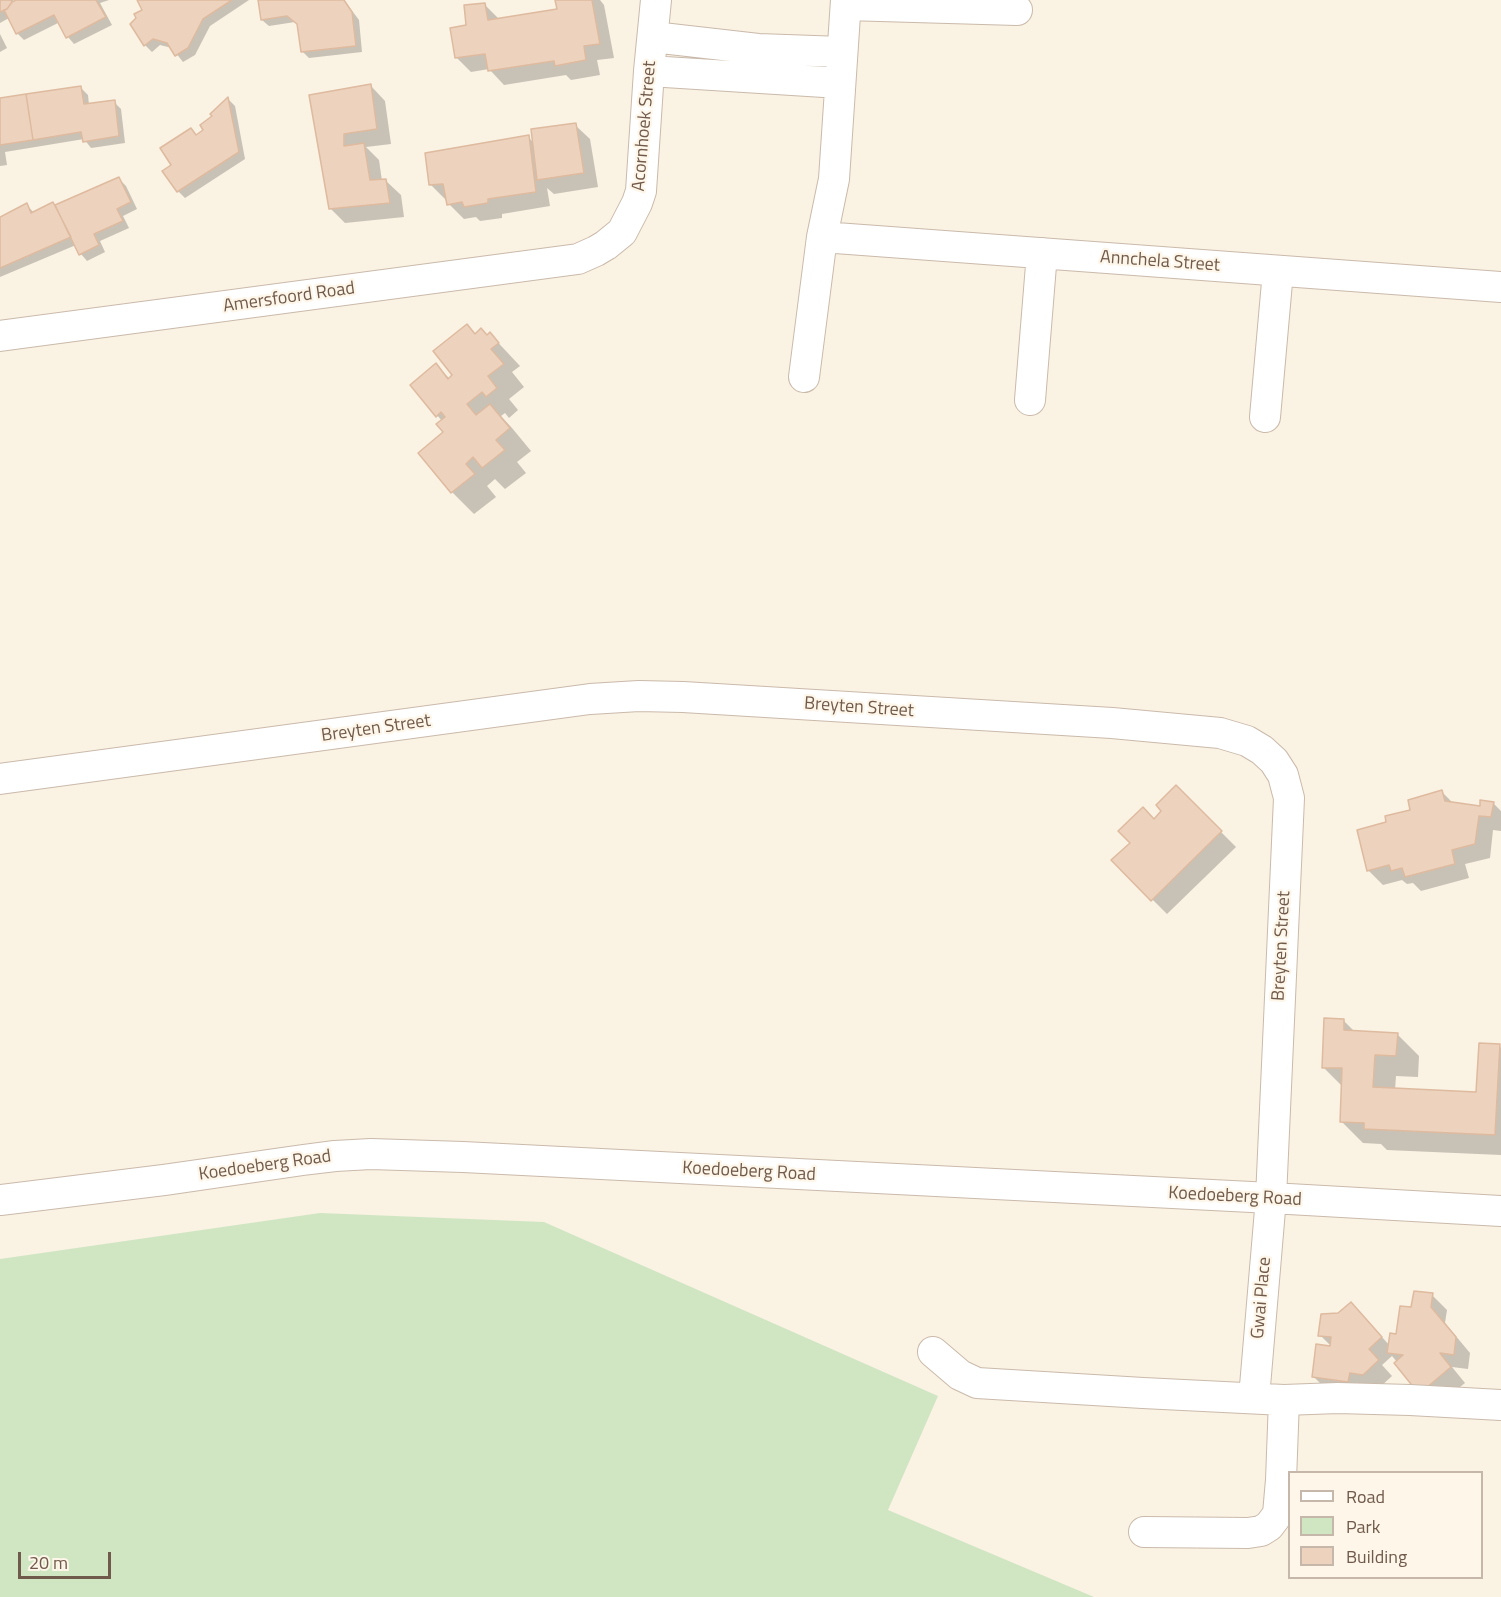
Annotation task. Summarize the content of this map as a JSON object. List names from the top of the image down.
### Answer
{
  "streets": {
    "street": [
      "Acornhoek Street",
      "Annchela Street",
      "Amersfoord Road",
      "Breyten Street",
      "Koedoeberg Road",
      "Gwai Place"
    ]
  },
  "crossings": [
    ["Acornhoek Street", "Amersfoord Road"],
    ["Breyten Street", "Koedoeberg Road"],
    ["Breyten Street", "Gwai Place"],
    ["Koedoeberg Road", "Gwai Place"]
  ],
  "legend": ["Road", "Park", "Building"],
  "scale_bar": "20 m"
}
